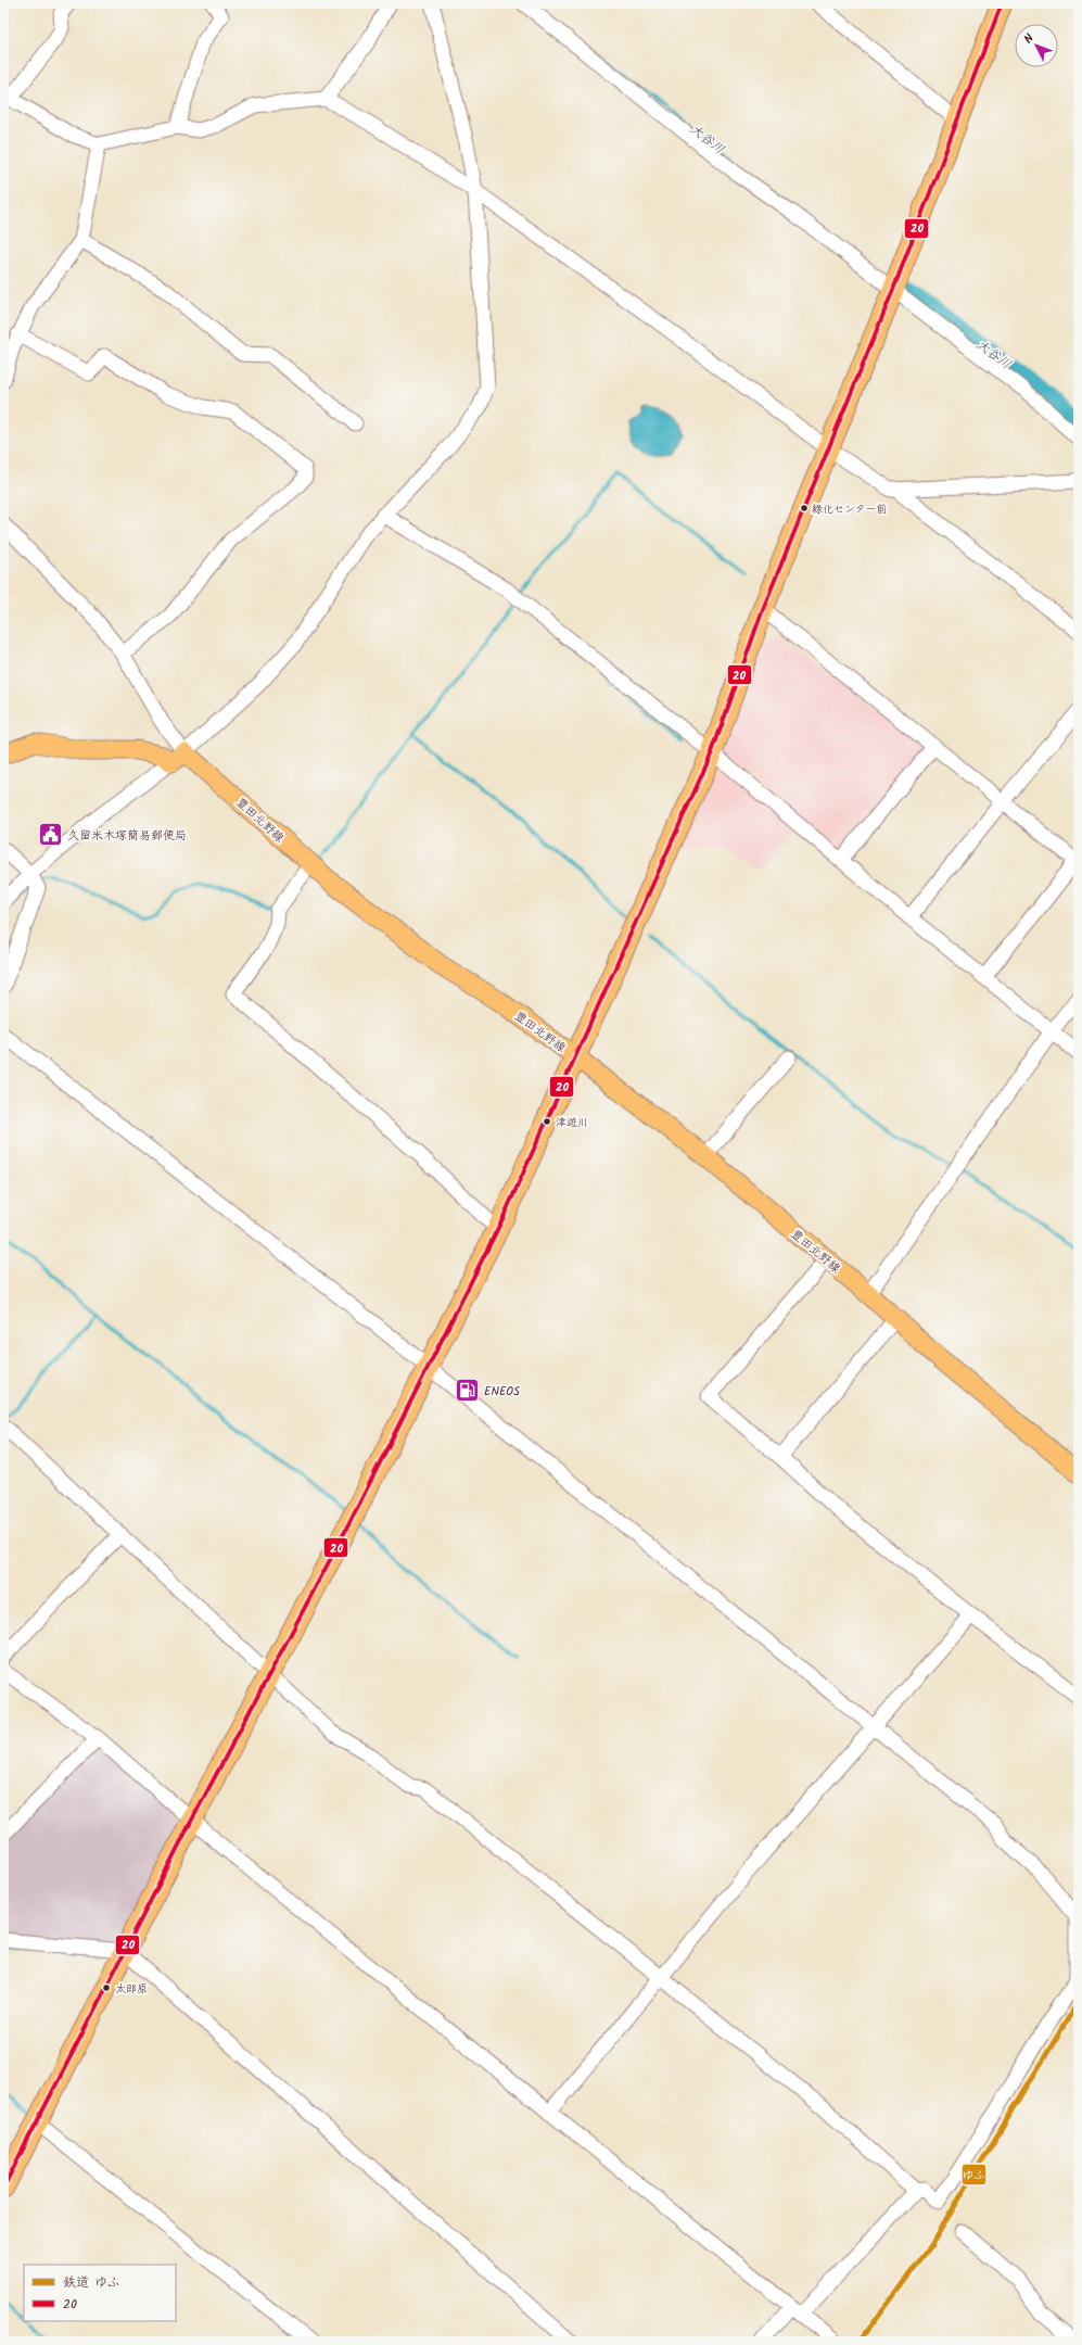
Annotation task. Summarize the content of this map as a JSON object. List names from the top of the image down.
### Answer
{
  "streets": {
    "main road": ["豊田北野線"]
  },
  "water": ["大谷川"],
  "places": {
    "other": ["緑化センター前", "津遊川", "太郎原"],
    "public building": ["久留米木塚簡易郵便局"],
    "fuel station": ["ENEOS"]
  },
  "lines": ["transit line 20", "rail line ゆふ"],
  "legend": ["鉄道 ゆふ", "20"],
  "north": "top left"
}
